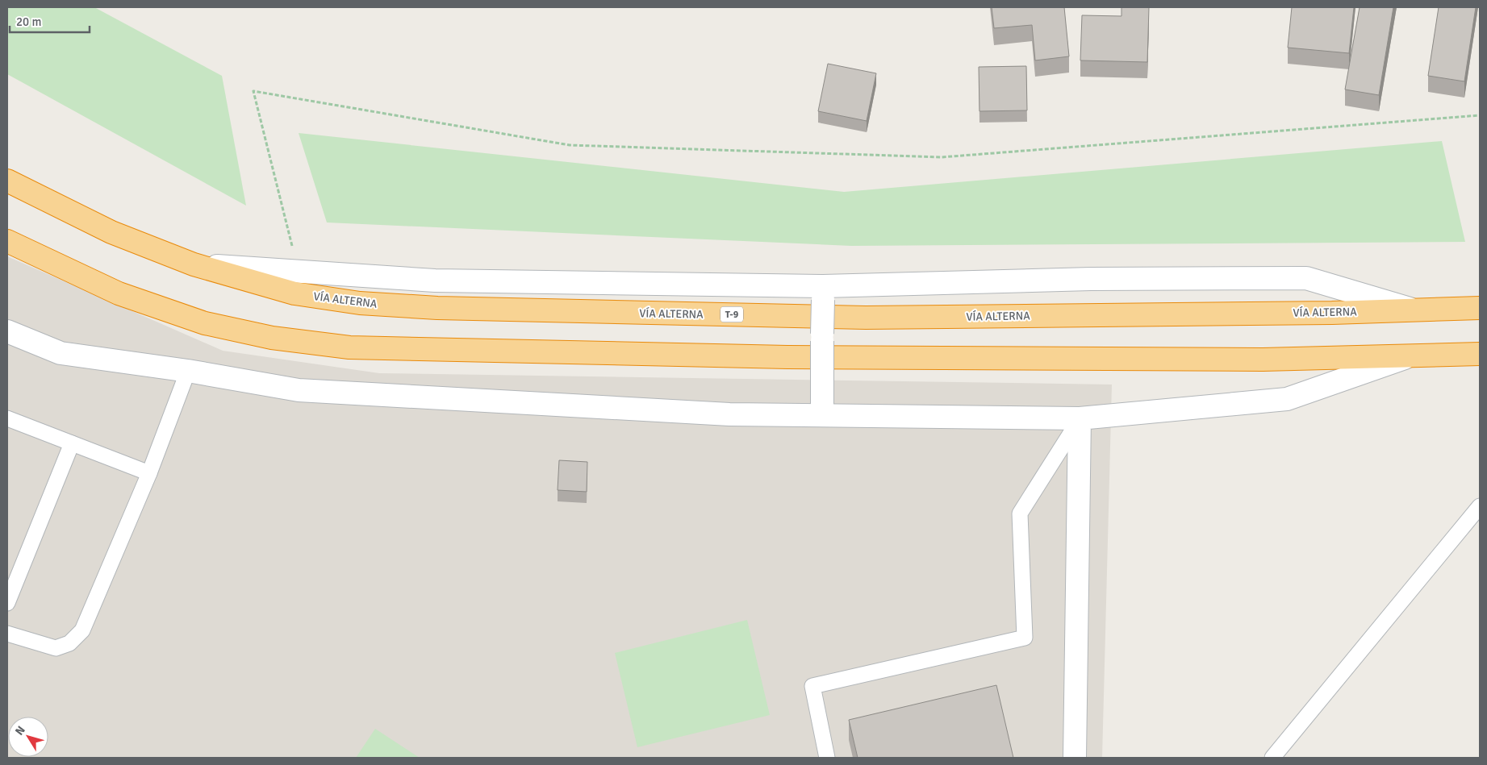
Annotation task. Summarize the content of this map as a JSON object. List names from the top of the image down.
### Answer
{
  "streets": {
    "highway": ["VÍA ALTERNA", "T-9"]
  },
  "scale_bar": "20 m",
  "north": "top left"
}
